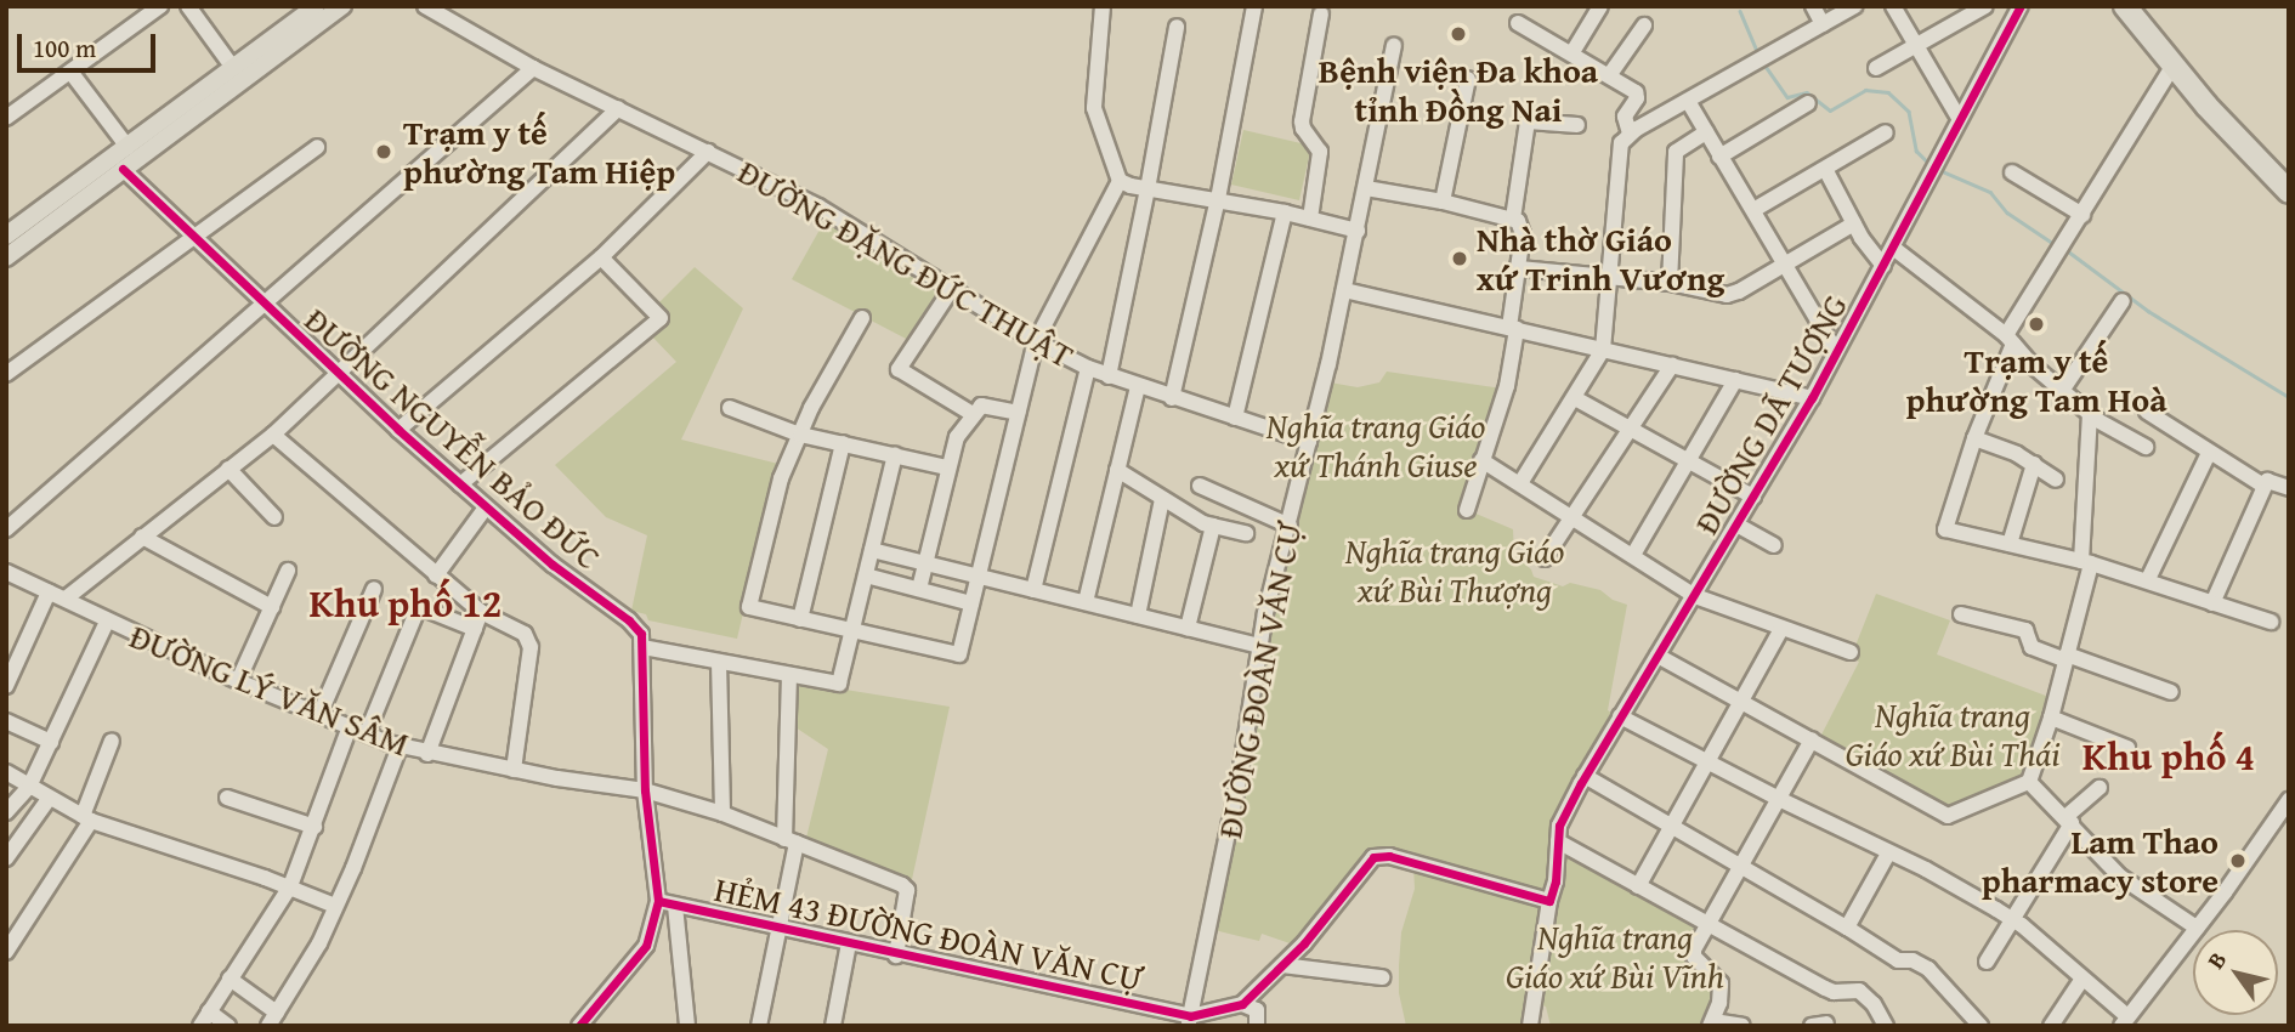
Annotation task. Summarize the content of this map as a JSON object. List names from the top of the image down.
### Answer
{
  "streets": {
    "street": [
      "ĐƯỜNG ĐẶNG ĐỨC THUẬT",
      "ĐƯỜNG DÃ TƯỢNG",
      "ĐƯỜNG NGUYỄN BẢO ĐỨC",
      "ĐƯỜNG ĐOÀN VĂN CỰ",
      "ĐƯỜNG LÝ VĂN SÂM",
      "HẺM 43 ĐƯỜNG ĐOÀN VĂN CỰ"
    ]
  },
  "crossings": [
    ["ĐƯỜNG ĐẶNG ĐỨC THUẬT", "ĐƯỜNG ĐOÀN VĂN CỰ"],
    ["ĐƯỜNG ĐOÀN VĂN CỰ", "HẺM 43 ĐƯỜNG ĐOÀN VĂN CỰ"],
    ["ĐƯỜNG LÝ VĂN SÂM", "HẺM 43 ĐƯỜNG ĐOÀN VĂN CỰ"]
  ],
  "districts": ["Khu phố 12", "Khu phố 4"],
  "parks": [
    "Nghĩa trang Giáo xứ Thánh Giuse",
    "Nghĩa trang Giáo xứ Bùi Thượng",
    "Nghĩa trang Giáo xứ Bùi Thái",
    "Nghĩa trang Giáo xứ Bùi Vĩnh"
  ],
  "places": [
    "Bệnh viện Đa khoa tỉnh Đồng Nai",
    "Trạm y tế phường Tam Hiệp",
    "Nhà thờ Giáo xứ Trinh Vương",
    "Trạm y tế phường Tam Hoà",
    "Lam Thao pharmacy store"
  ],
  "scale_bar": "100 m",
  "north": "top left"
}
